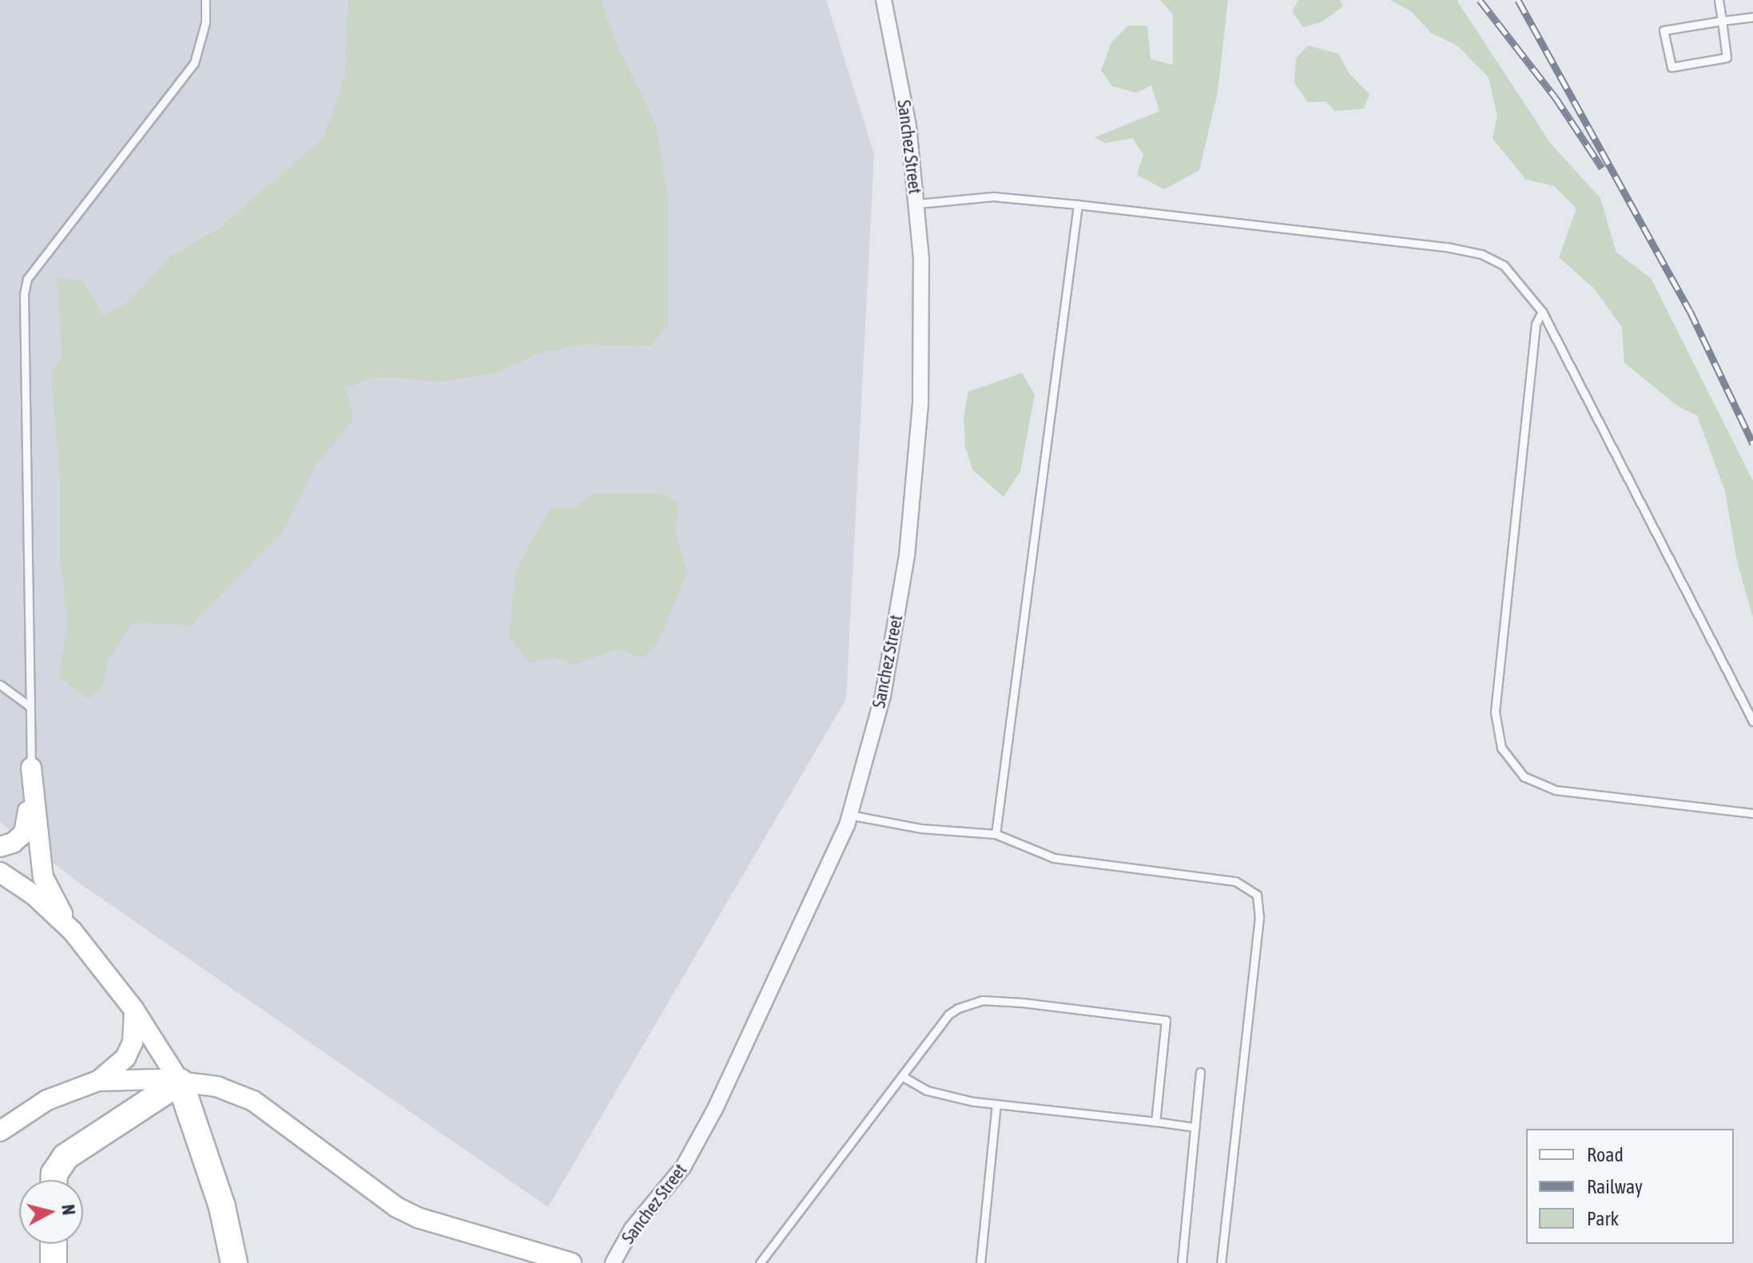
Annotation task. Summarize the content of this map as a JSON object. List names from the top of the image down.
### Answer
{
  "streets": {
    "street": ["Sanchez Street"]
  },
  "legend": ["Road", "Railway", "Park"],
  "north": "right"
}
